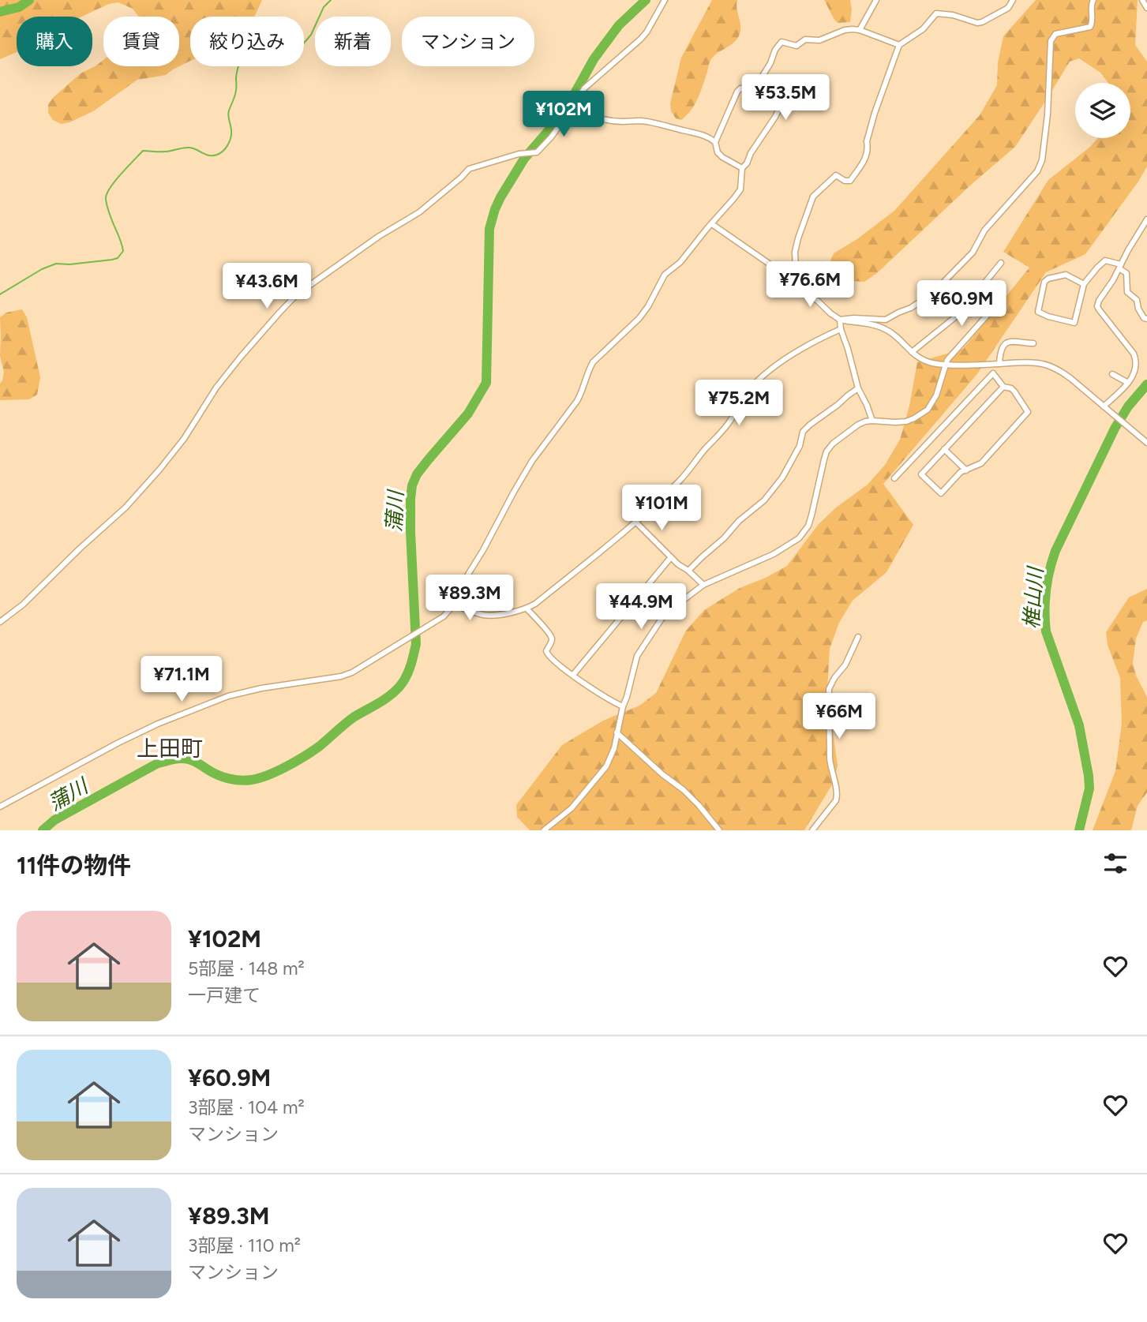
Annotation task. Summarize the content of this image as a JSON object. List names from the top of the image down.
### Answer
{
  "districts": ["上田町"],
  "water": ["蒲川", "椎山川"],
  "page": {
    "chip": [
      "購入",
      "賃貸",
      "絞り込み",
      "新着",
      "マンション"
    ],
    "price": [
      "¥53.5M",
      "¥102M",
      "¥76.6M",
      "¥43.6M",
      "¥60.9M",
      "¥75.2M",
      "¥101M",
      "¥89.3M",
      "¥44.9M",
      "¥71.1M",
      "¥66M"
    ],
    "heading": "11件の物件",
    "list": [
      {
        "name": "¥102M",
        "note": "5部屋 · 148 m² · 一戸建て"
      },
      {
        "name": "¥60.9M",
        "note": "3部屋 · 104 m² · マンション"
      },
      {
        "name": "¥89.3M",
        "note": "3部屋 · 110 m² · マンション"
      }
    ]
  }
}
